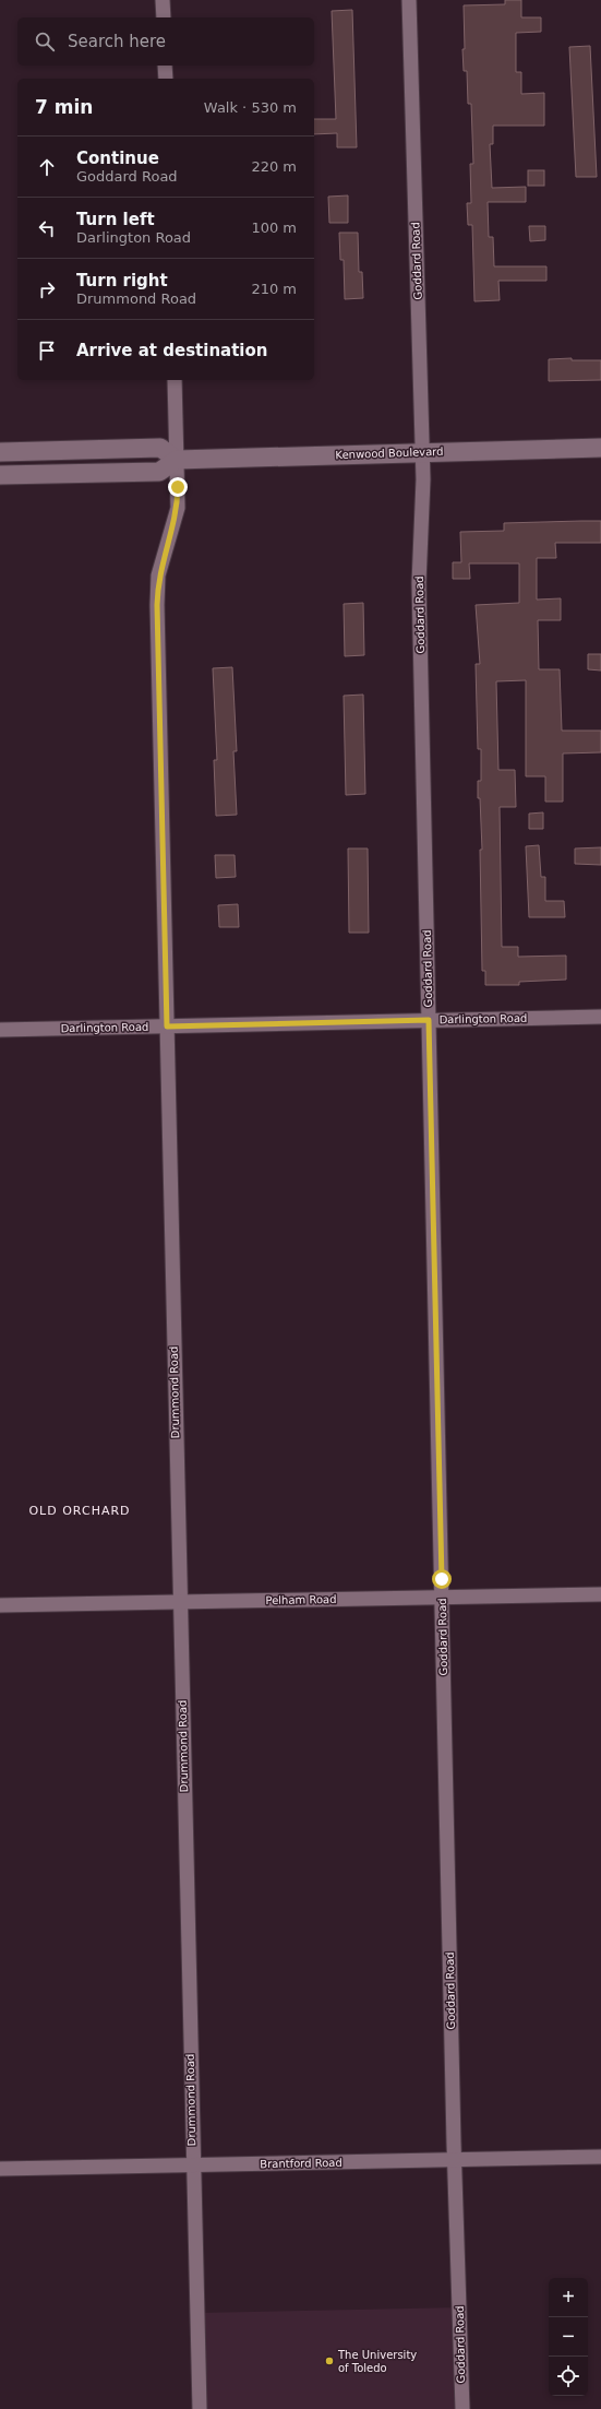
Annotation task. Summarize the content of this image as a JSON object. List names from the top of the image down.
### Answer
{
  "streets": {
    "street": [
      "Goddard Road",
      "Kenwood Boulevard",
      "Darlington Road",
      "Drummond Road",
      "Pelham Road",
      "Brantford Road"
    ]
  },
  "crossings": [
    ["Goddard Road", "Kenwood Boulevard"],
    ["Goddard Road", "Darlington Road"],
    ["Goddard Road", "Pelham Road"],
    ["Goddard Road", "Brantford Road"],
    ["Kenwood Boulevard", "Drummond Road"],
    ["Darlington Road", "Drummond Road"],
    ["Drummond Road", "Pelham Road"],
    ["Drummond Road", "Brantford Road"]
  ],
  "districts": ["OLD ORCHARD"],
  "places": ["The University of Toledo"],
  "page": {
    "search": "Search here",
    "heading": ["7 min", "Walk · 530 m"],
    "list": [
      ["Continue", "Goddard Road", "220 m"],
      ["Turn left", "Darlington Road", "100 m"],
      ["Turn right", "Drummond Road", "210 m"],
      "Arrive at destination"
    ],
    "map_buttons": ["+", "−"]
  }
}
